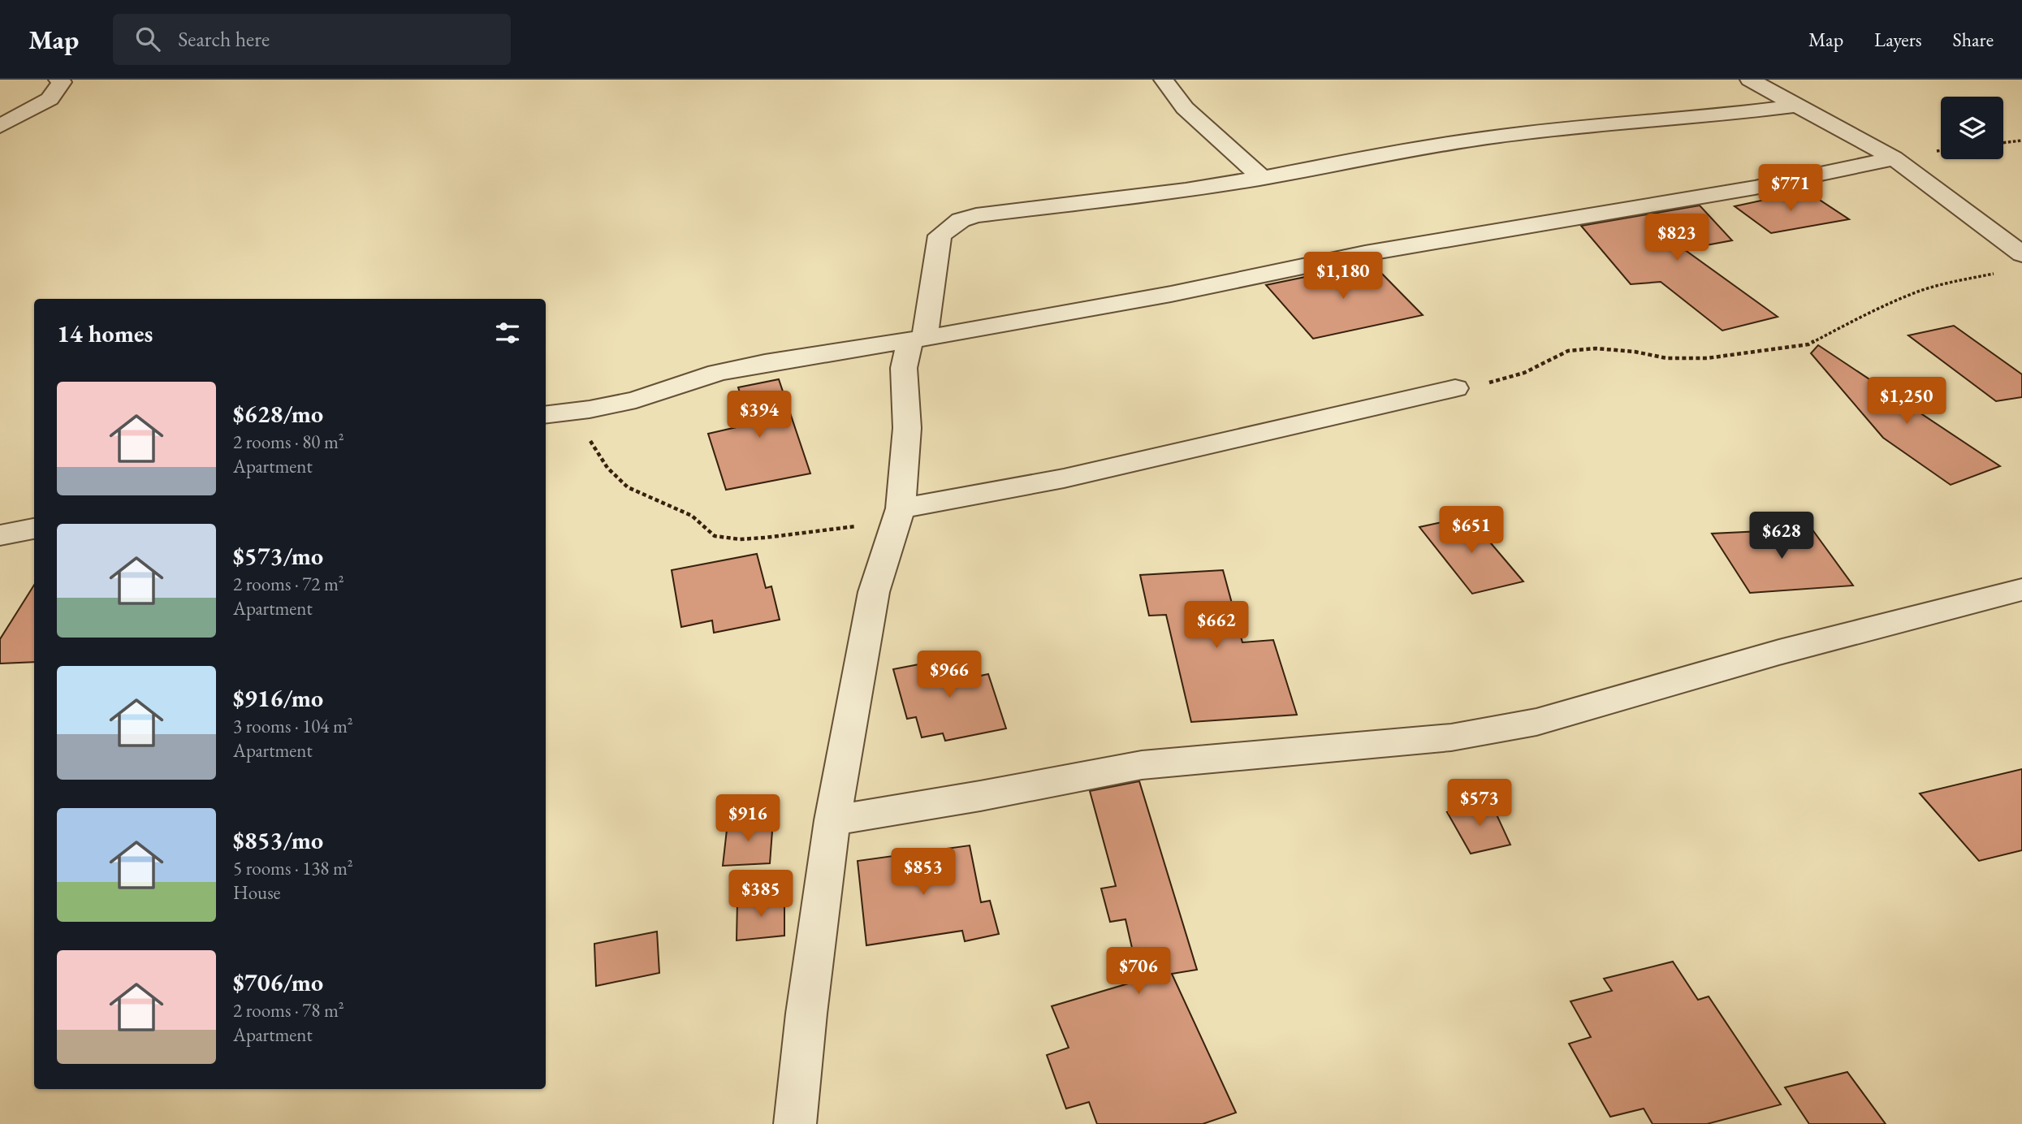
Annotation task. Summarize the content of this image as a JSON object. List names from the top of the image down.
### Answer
{
  "page": {
    "header": "Map",
    "search": "Search here",
    "nav": ["Map", "Layers", "Share"],
    "price": [
      "$771",
      "$823",
      "$1,180",
      "$1,250",
      "$394",
      "$651",
      "$628",
      "$662",
      "$966",
      "$573",
      "$916",
      "$853",
      "$385",
      "$706"
    ],
    "heading": "14 homes",
    "list": [
      {
        "name": "$628/mo",
        "note": "2 rooms · 80 m² · Apartment"
      },
      {
        "name": "$573/mo",
        "note": "2 rooms · 72 m² · Apartment"
      },
      {
        "name": "$916/mo",
        "note": "3 rooms · 104 m² · Apartment"
      },
      {
        "name": "$853/mo",
        "note": "5 rooms · 138 m² · House"
      },
      {
        "name": "$706/mo",
        "note": "2 rooms · 78 m² · Apartment"
      }
    ]
  }
}
